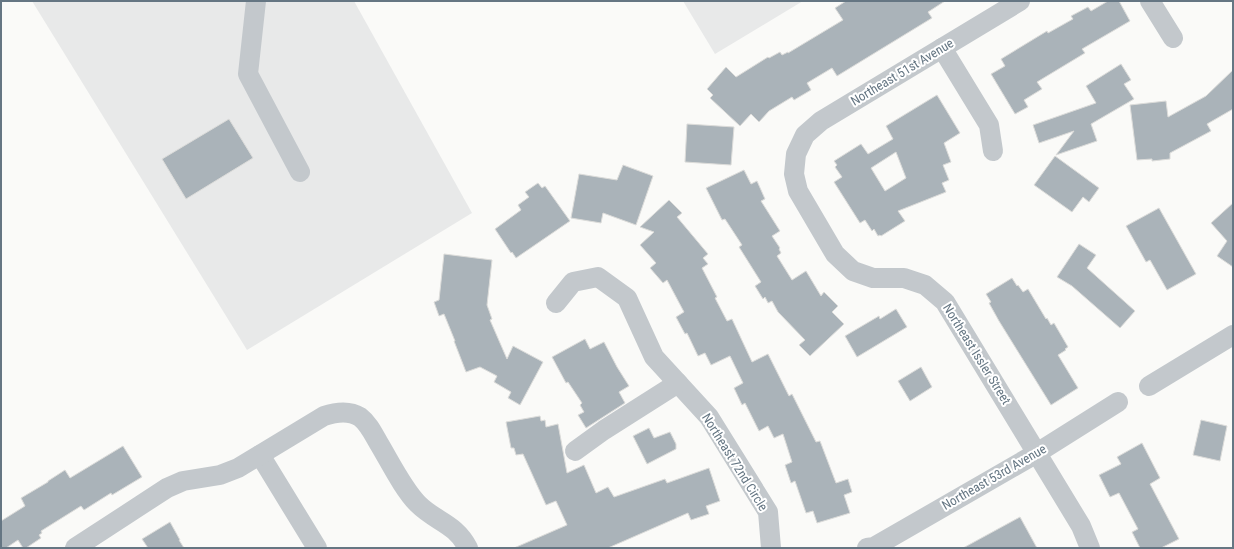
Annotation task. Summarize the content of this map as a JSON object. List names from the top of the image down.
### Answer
{
  "streets": {
    "street": [
      "Northeast 51st Avenue",
      "Northeast Issler Street",
      "Northeast 72nd Circle",
      "Northeast 53rd Avenue"
    ]
  },
  "crossings": [
    ["Northeast 51st Avenue", "Northeast Issler Street"],
    ["Northeast Issler Street", "Northeast 53rd Avenue"]
  ]
}
